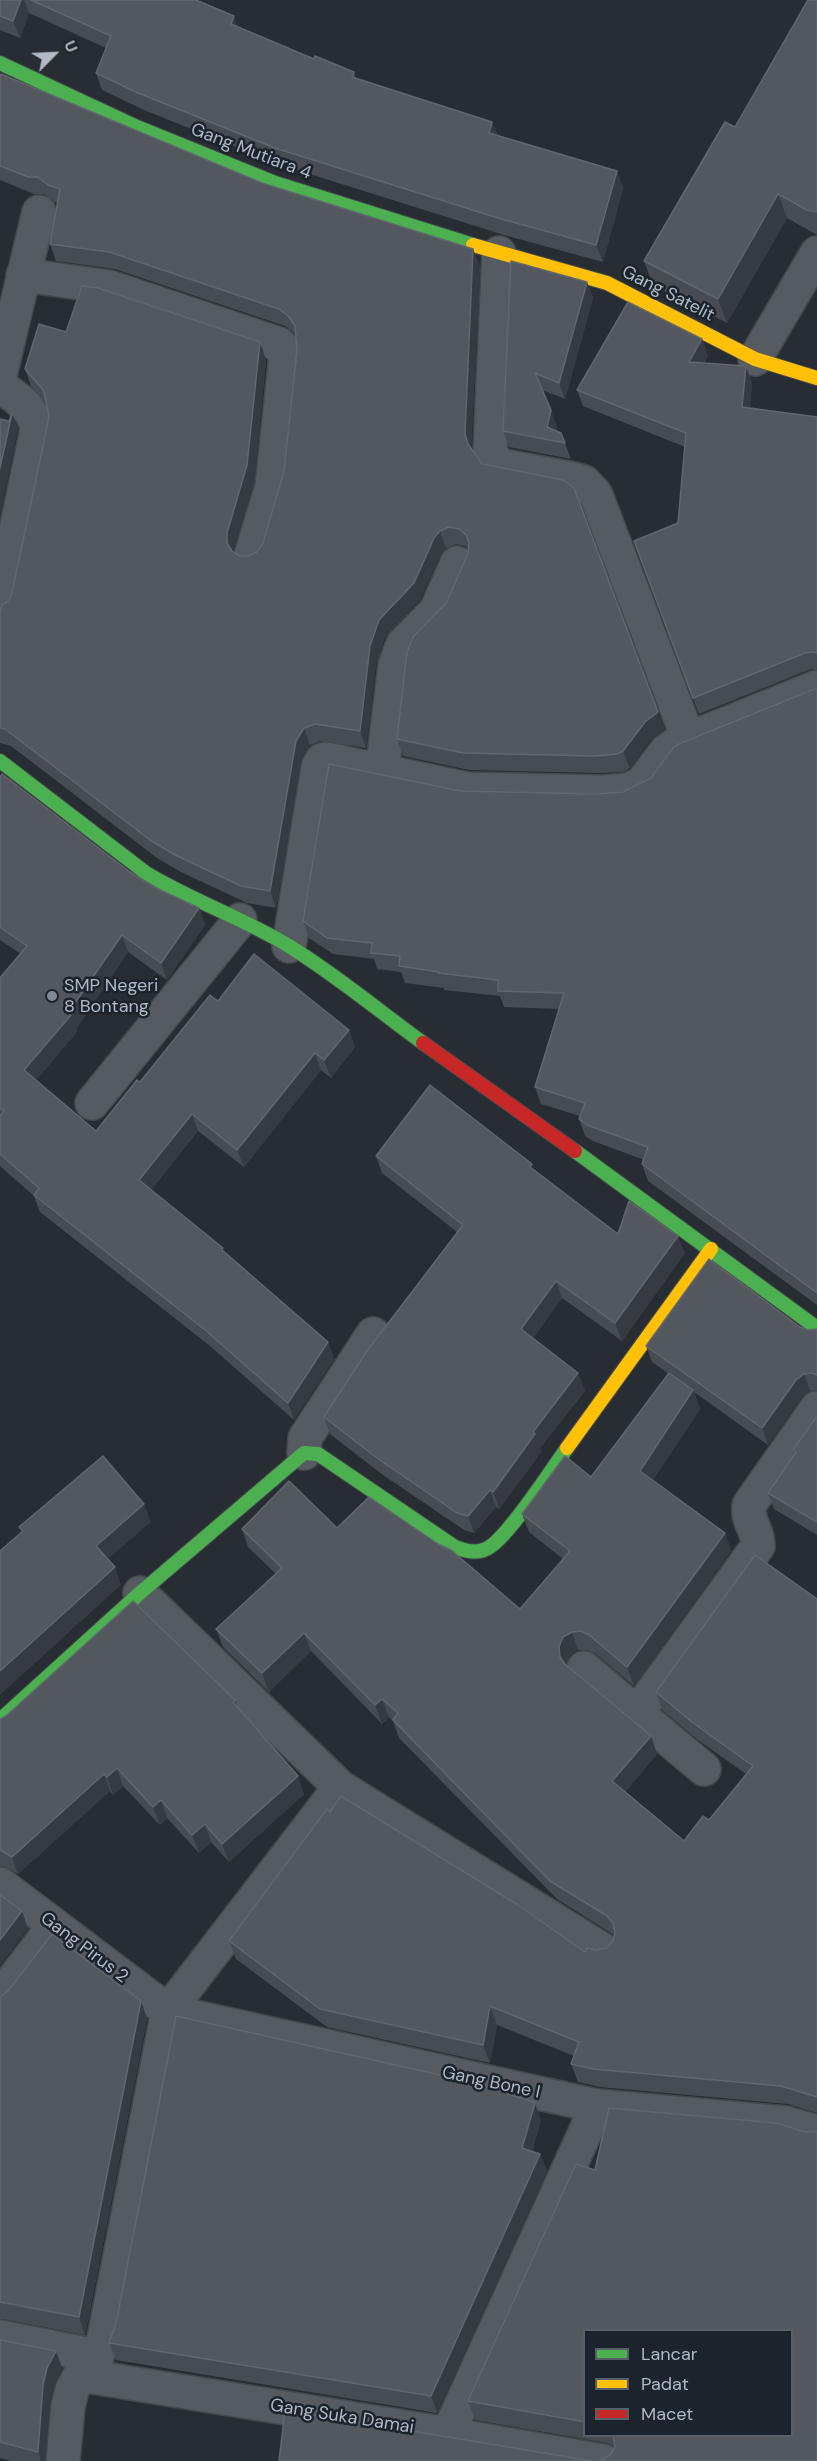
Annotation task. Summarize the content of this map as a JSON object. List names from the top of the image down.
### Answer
{
  "streets": {
    "street": [
      "Gang Mutiara 4",
      "Gang Satelit",
      "Gang Pirus 2",
      "Gang Bone I",
      "Gang Suka Damai"
    ]
  },
  "crossings": [
    ["Gang Mutiara 4", "Gang Satelit"],
    ["Gang Pirus 2", "Gang Bone I"]
  ],
  "places": ["SMP Negeri 8 Bontang"],
  "legend": ["Lancar", "Padat", "Macet"],
  "north": "top right"
}
